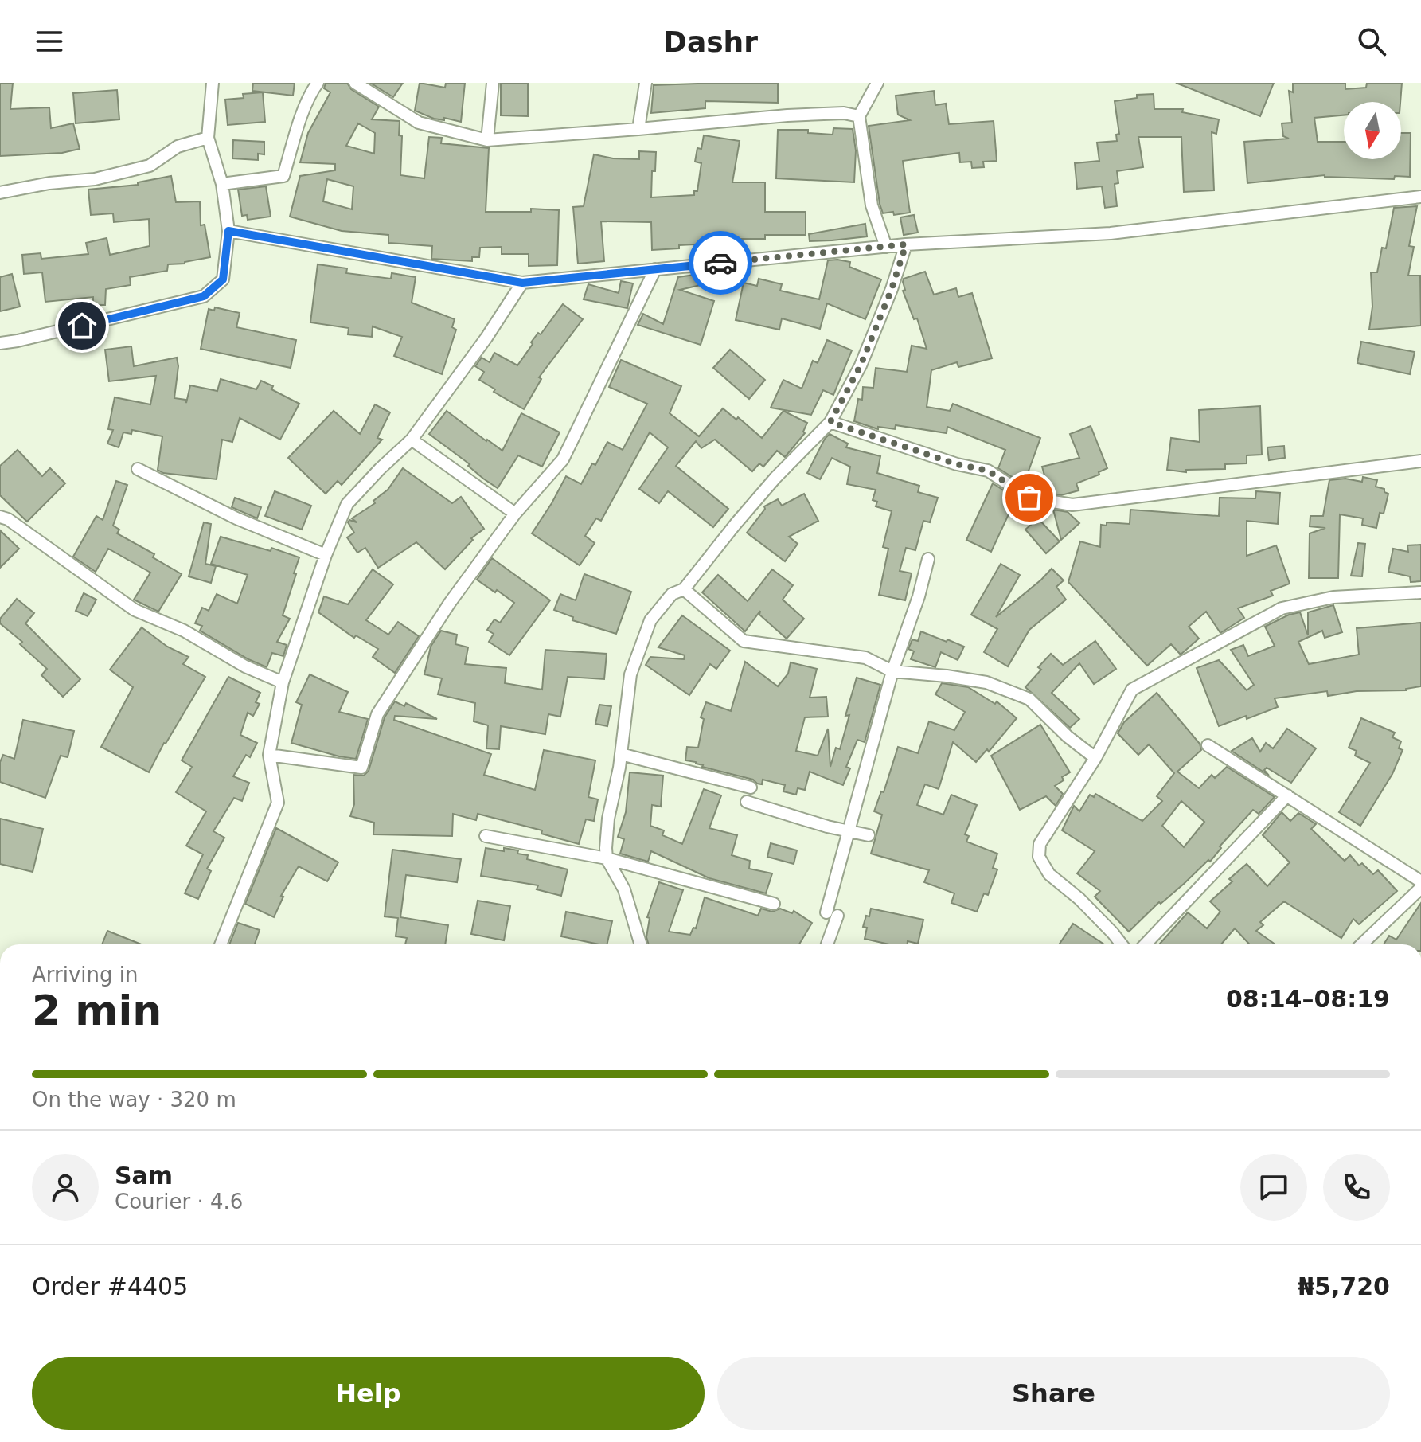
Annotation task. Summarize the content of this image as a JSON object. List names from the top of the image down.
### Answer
{
  "north": "bottom",
  "page": {
    "header": "Dashr",
    "heading": ["2 min", "Arriving in", "08:14–08:19"],
    "panel": [
      "Sam",
      "Courier · 4.6",
      "Order #4405",
      "₦5,720"
    ],
    "bar": "On the way · 320 m",
    "buttons": ["Help", "Share"]
  }
}
